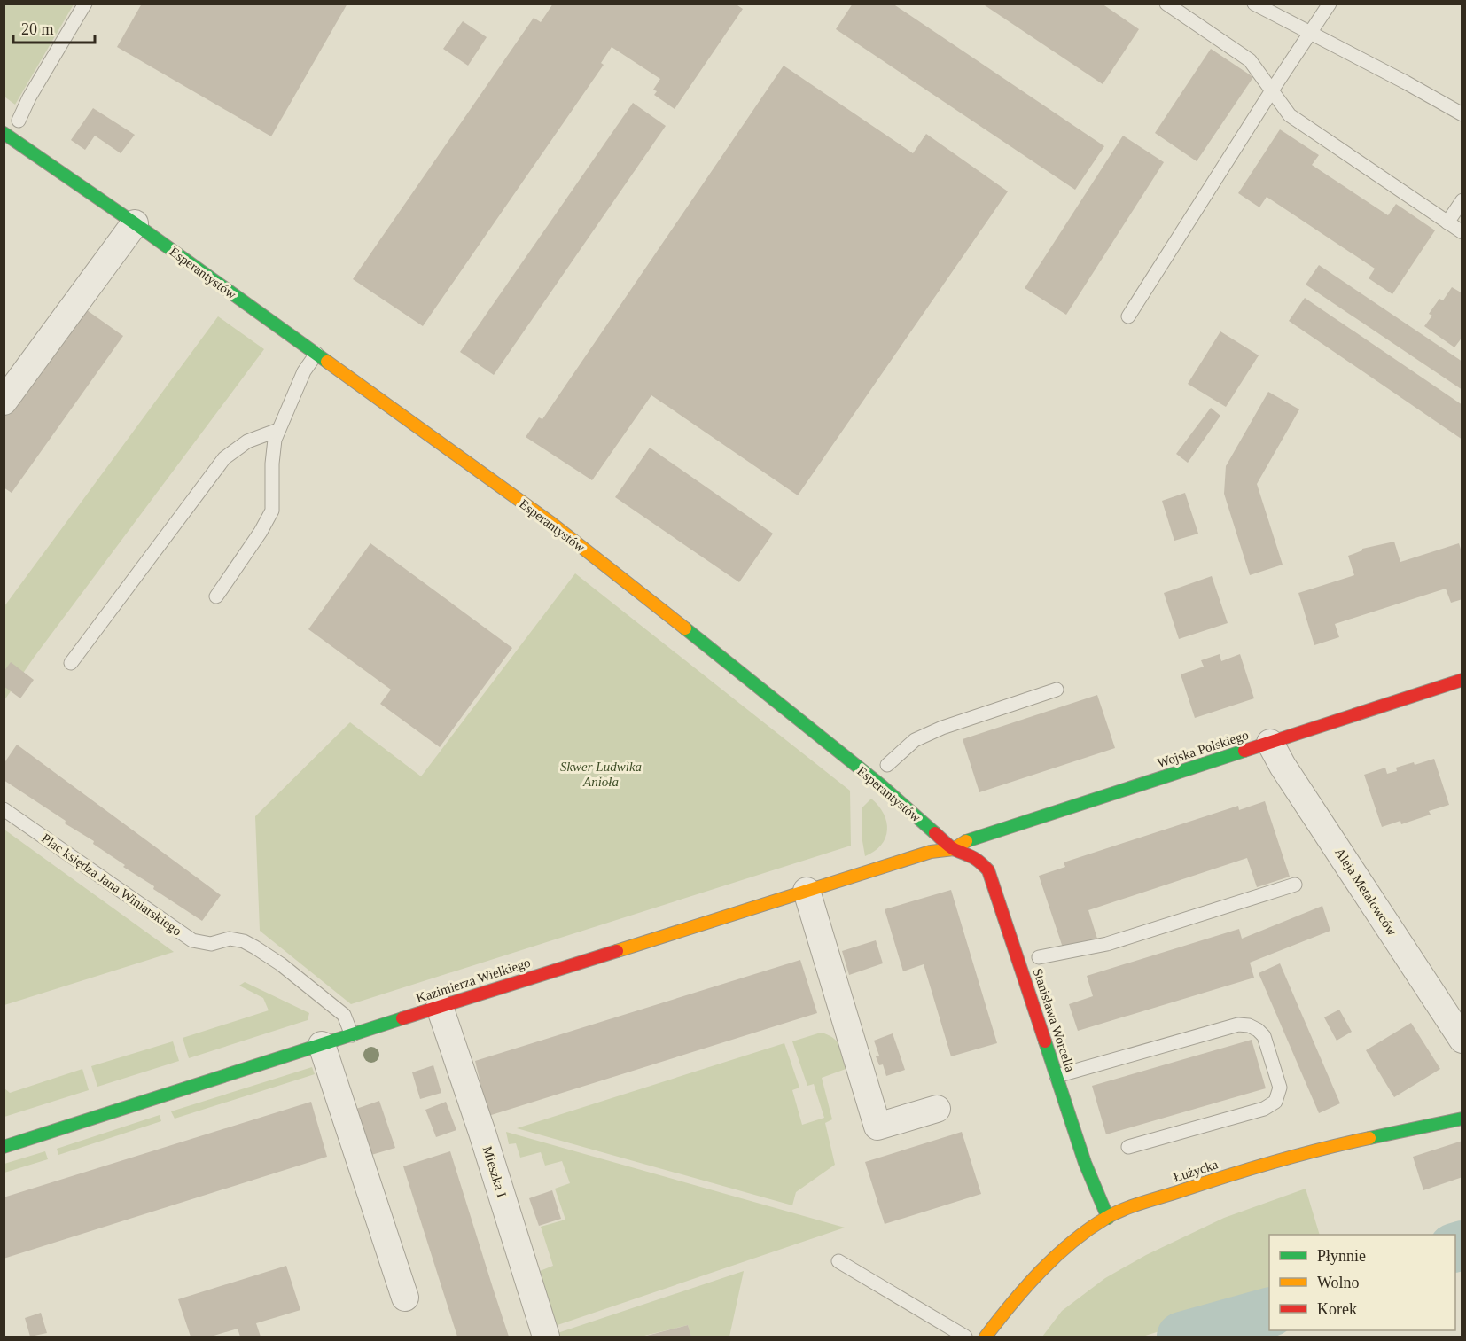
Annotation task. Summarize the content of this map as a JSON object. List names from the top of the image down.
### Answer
{
  "streets": {
    "street": [
      "Esperantystów",
      "Wojska Polskiego",
      "Aleja Metalowców",
      "Kazimierza Wielkiego",
      "Stanisława Worcella",
      "Łużycka",
      "Mieszka I"
    ],
    "lane": ["Plac księdza Jana Winiarskiego"]
  },
  "crossings": [
    ["Esperantystów", "Wojska Polskiego"],
    ["Esperantystów", "Kazimierza Wielkiego"],
    ["Esperantystów", "Stanisława Worcella"],
    ["Wojska Polskiego", "Aleja Metalowców"],
    ["Wojska Polskiego", "Kazimierza Wielkiego"],
    ["Wojska Polskiego", "Stanisława Worcella"],
    ["Plac księdza Jana Winiarskiego", "Kazimierza Wielkiego"],
    ["Kazimierza Wielkiego", "Stanisława Worcella"],
    ["Kazimierza Wielkiego", "Mieszka I"],
    ["Stanisława Worcella", "Łużycka"]
  ],
  "parks": ["Skwer Ludwika Anioła"],
  "legend": ["Płynnie", "Wolno", "Korek"],
  "scale_bar": "20 m"
}
